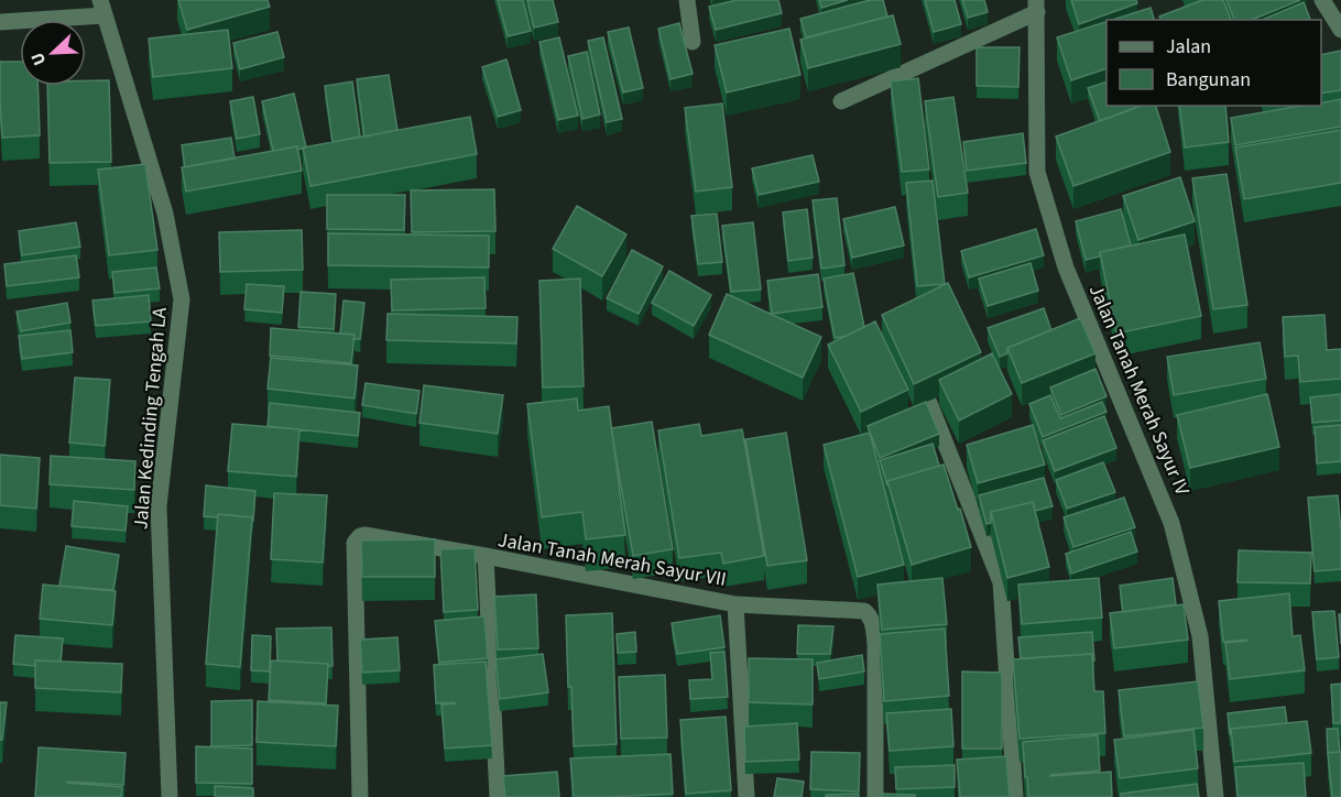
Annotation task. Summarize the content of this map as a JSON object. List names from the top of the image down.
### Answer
{
  "streets": {
    "street": ["Jalan Tanah Merah Sayur IV", "Jalan Kedinding Tengah LA", "Jalan Tanah Merah Sayur VII"]
  },
  "legend": ["Jalan", "Bangunan"],
  "north": "bottom left"
}
